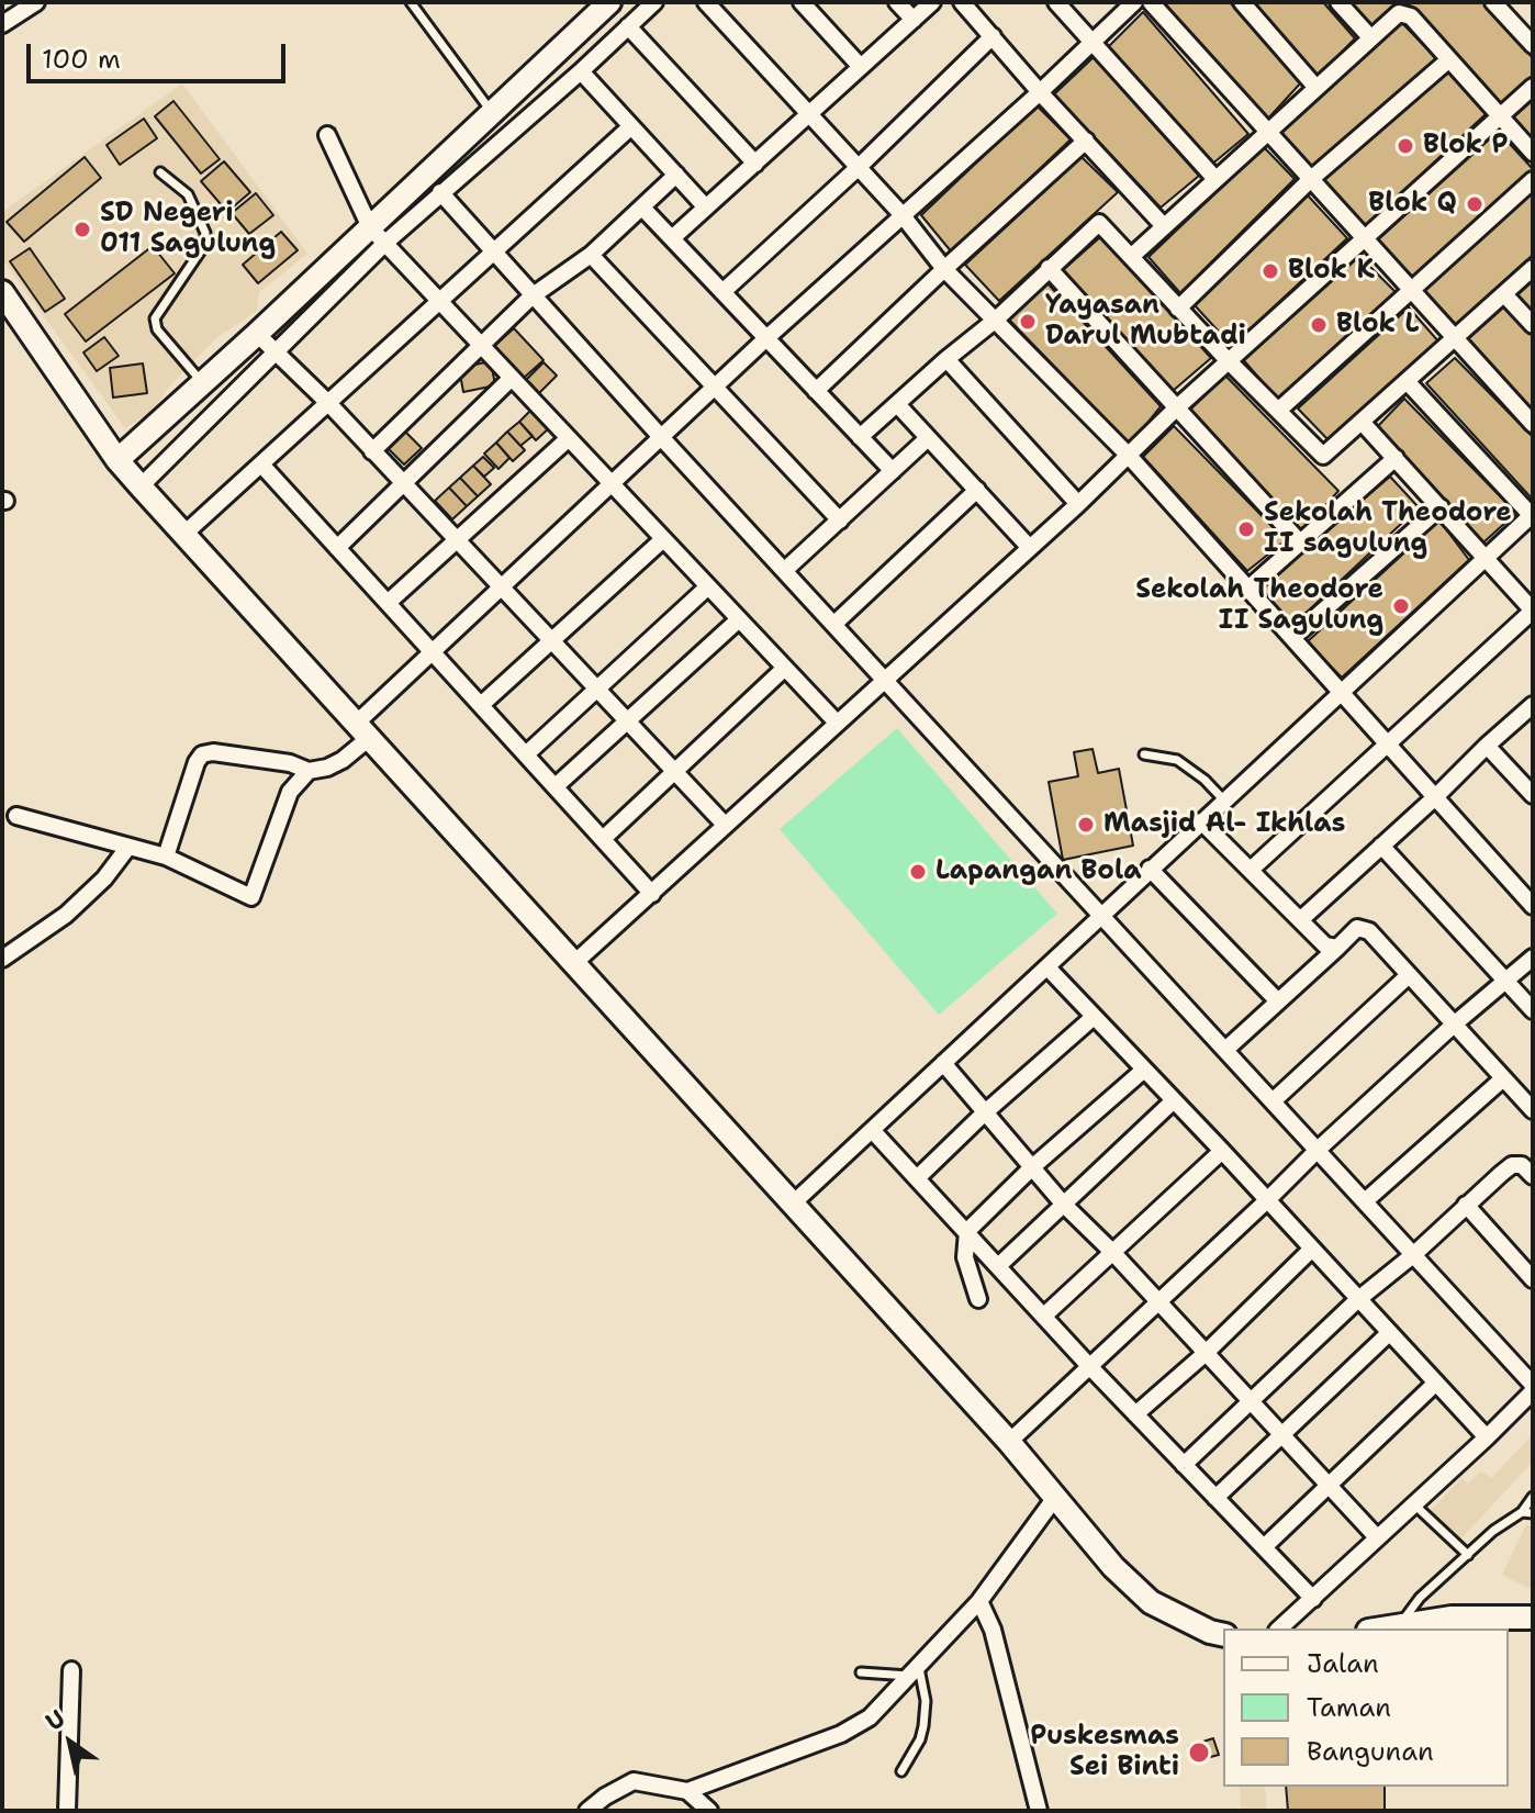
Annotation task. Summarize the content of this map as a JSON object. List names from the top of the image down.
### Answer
{
  "places": [
    "Blok P",
    "Blok Q",
    "SD Negeri 011 Sagulung",
    "Blok K",
    "Yayasan Darul Mubtadi",
    "Blok L",
    "Sekolah Theodore II sagulung",
    "Sekolah Theodore II Sagulung",
    "Masjid Al- Ikhlas",
    "Lapangan Bola",
    "Puskesmas Sei Binti"
  ],
  "legend": ["Jalan", "Taman", "Bangunan"],
  "scale_bar": "100 m",
  "north": "top left"
}
